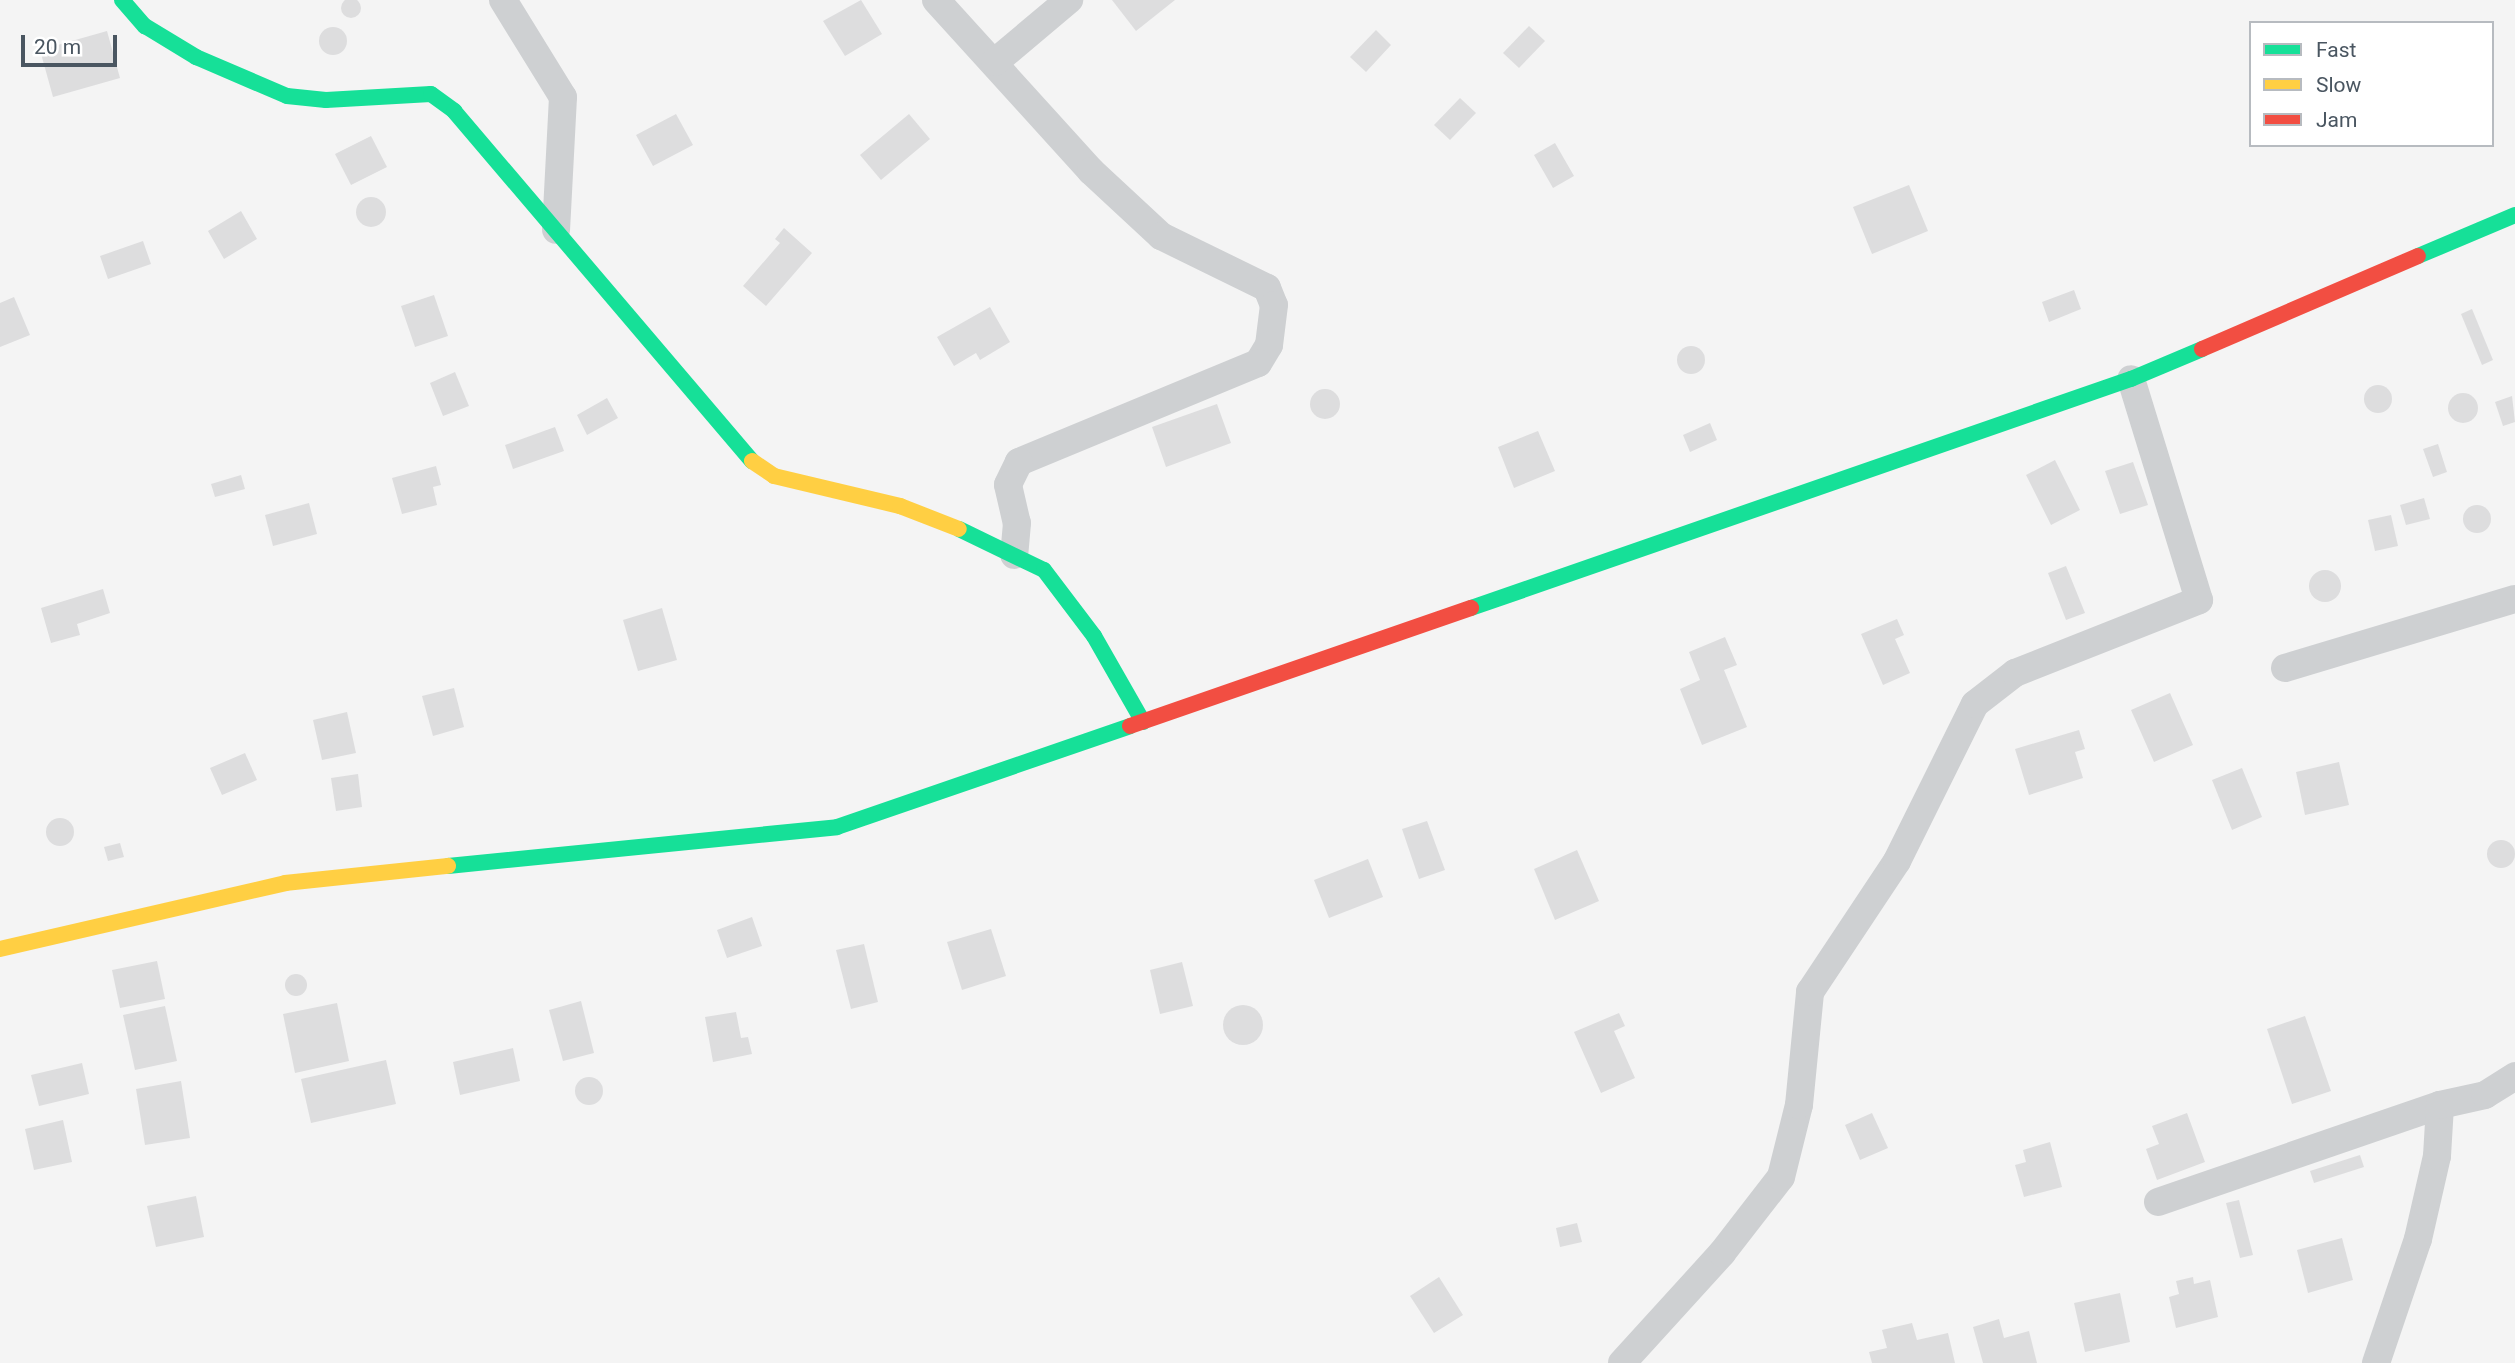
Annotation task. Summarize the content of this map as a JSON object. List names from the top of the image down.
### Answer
{
  "legend": ["Fast", "Slow", "Jam"],
  "scale_bar": "20 m"
}
